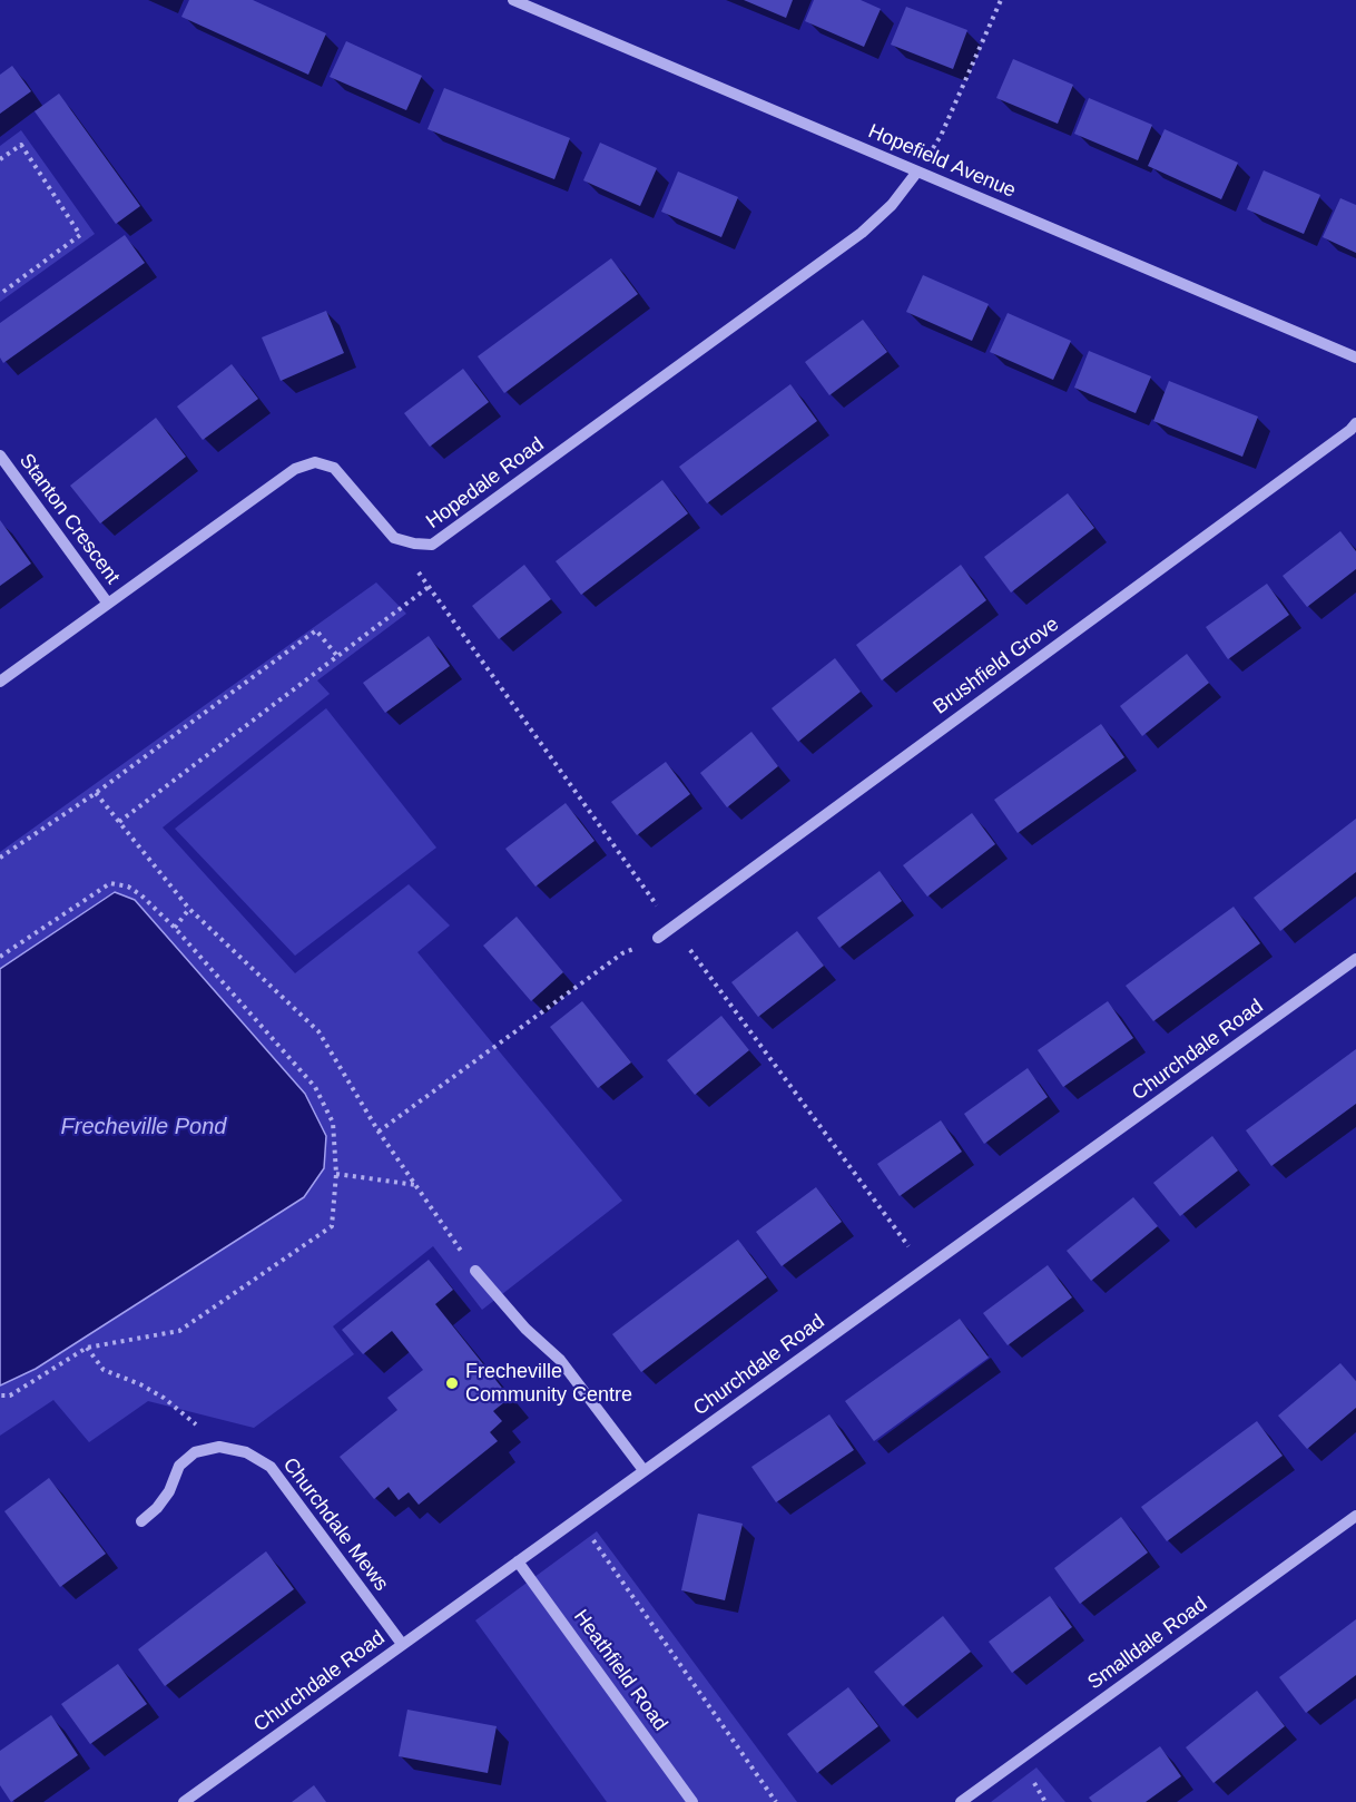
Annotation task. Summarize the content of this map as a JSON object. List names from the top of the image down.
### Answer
{
  "streets": {
    "street": [
      "Hopefield Avenue",
      "Hopedale Road",
      "Stanton Crescent",
      "Brushfield Grove",
      "Churchdale Road",
      "Churchdale Mews",
      "Smalldale Road",
      "Heathfield Road"
    ]
  },
  "crossings": [
    ["Hopefield Avenue", "Hopedale Road"],
    ["Hopedale Road", "Stanton Crescent"],
    ["Churchdale Road", "Churchdale Mews"],
    ["Churchdale Road", "Heathfield Road"]
  ],
  "water": ["Frecheville Pond"],
  "places": ["Frecheville Community Centre"]
}
